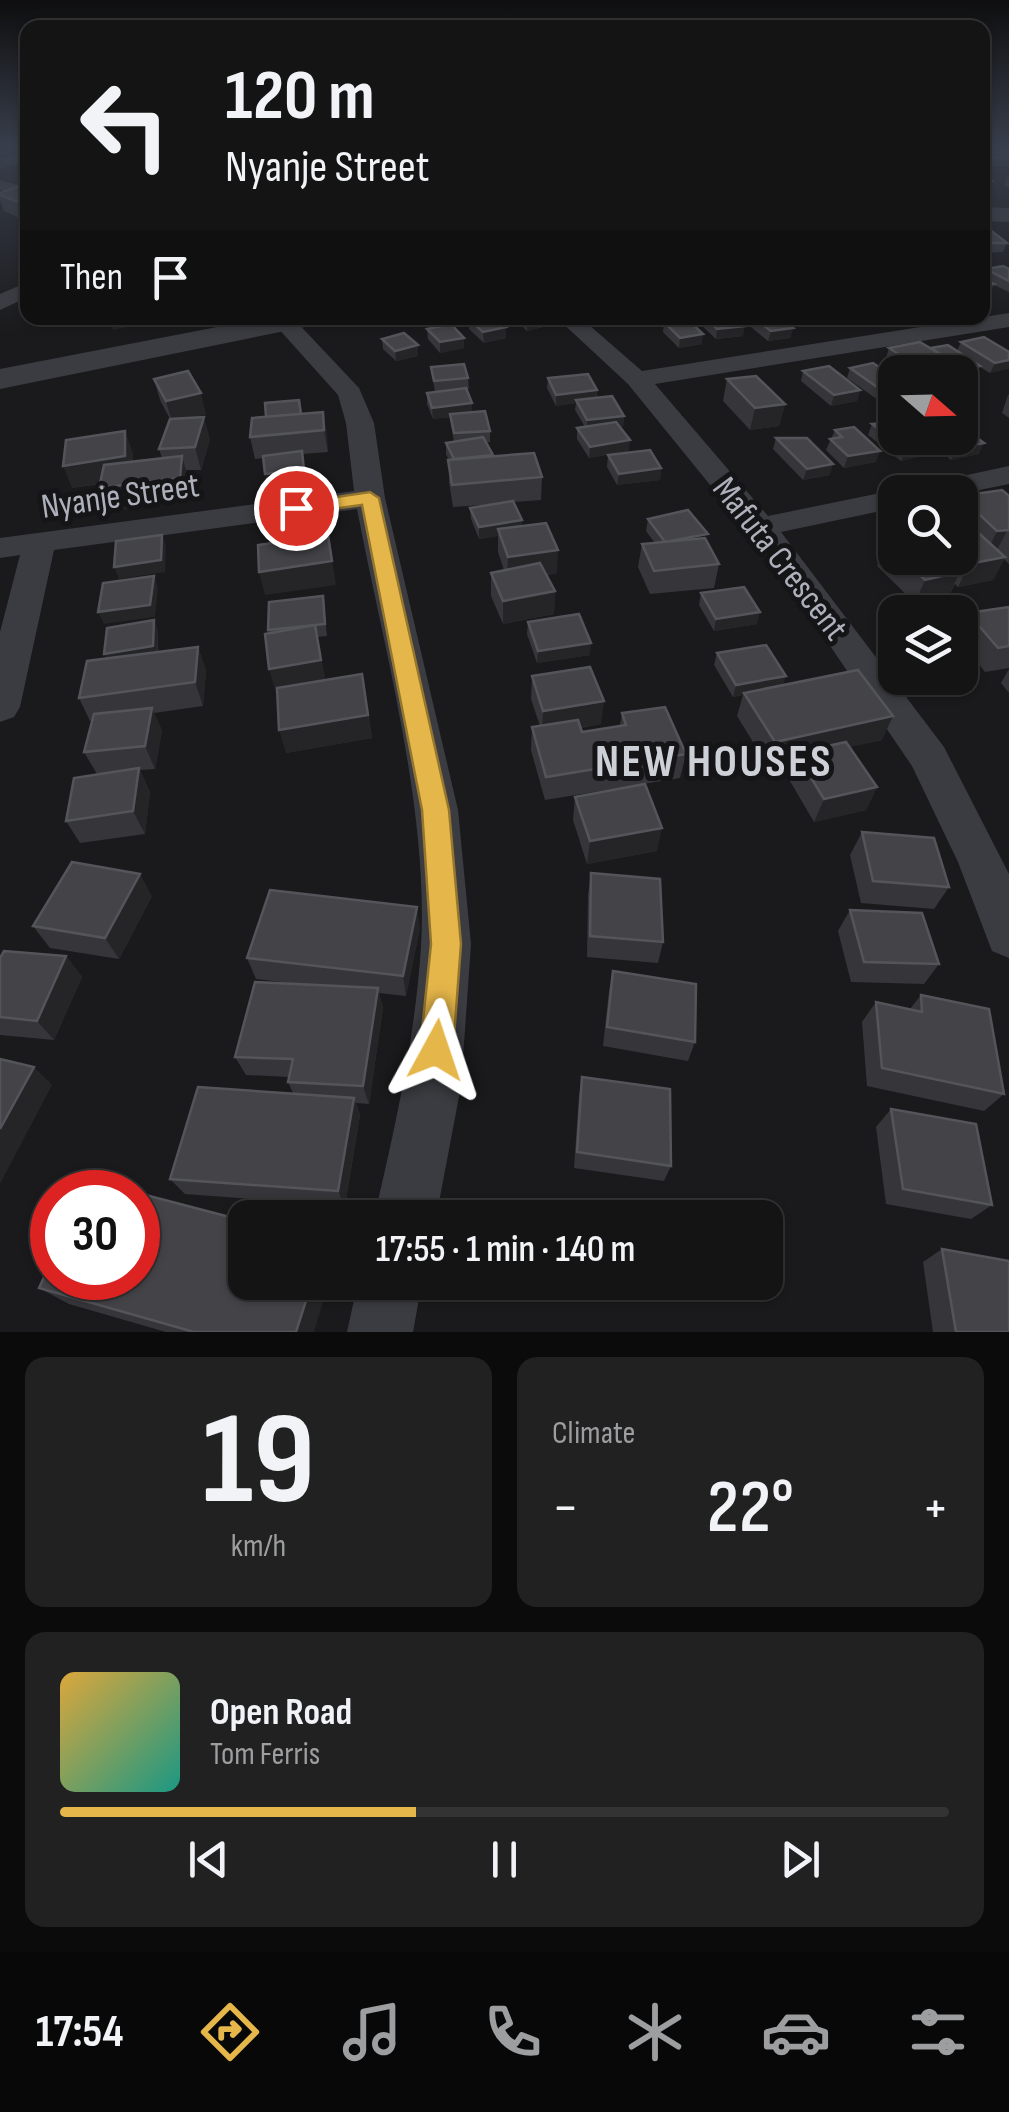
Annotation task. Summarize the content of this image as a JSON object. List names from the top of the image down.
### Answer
{
  "streets": {
    "street": ["Nyanje Street", "Mafuta Crescent"]
  },
  "districts": ["NEW HOUSES"],
  "north": "right",
  "page": {
    "turn": ["120 m", "Nyanje Street"],
    "then": "Then",
    "limit": "30",
    "trip": "17:55 · 1 min · 140 m",
    "tile": [
      ["19", "km/h"],
      "Climate"
    ],
    "heat": ["−", "22°", "+"],
    "song": ["Open Road", "Tom Ferris"],
    "tabs": "17:54"
  }
}
